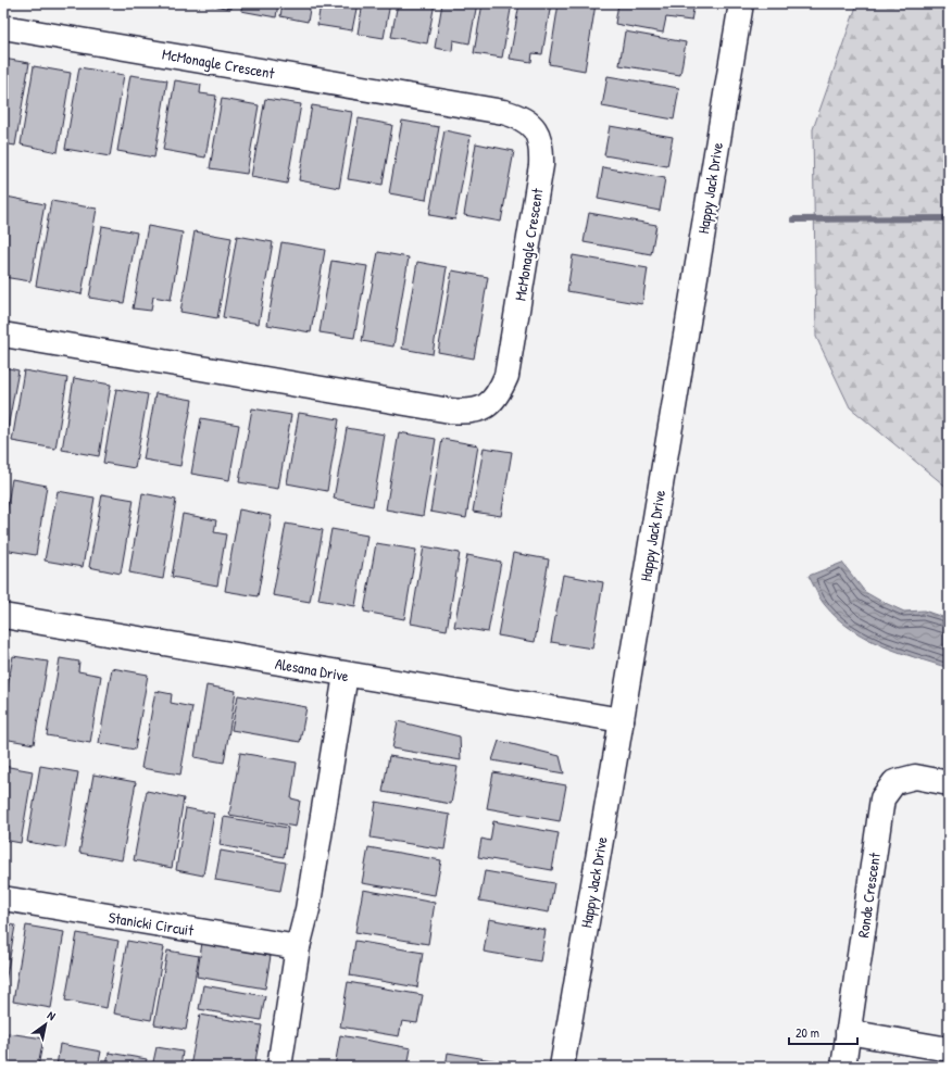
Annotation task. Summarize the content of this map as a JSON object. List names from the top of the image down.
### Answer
{
  "streets": {
    "street": [
      "McMonagle Crescent",
      "Happy Jack Drive",
      "Alesana Drive",
      "Ronde Crescent",
      "Stanicki Circuit"
    ]
  },
  "crossings": [
    ["Happy Jack Drive", "Alesana Drive"]
  ],
  "scale_bar": "20 m",
  "north": "top right"
}
